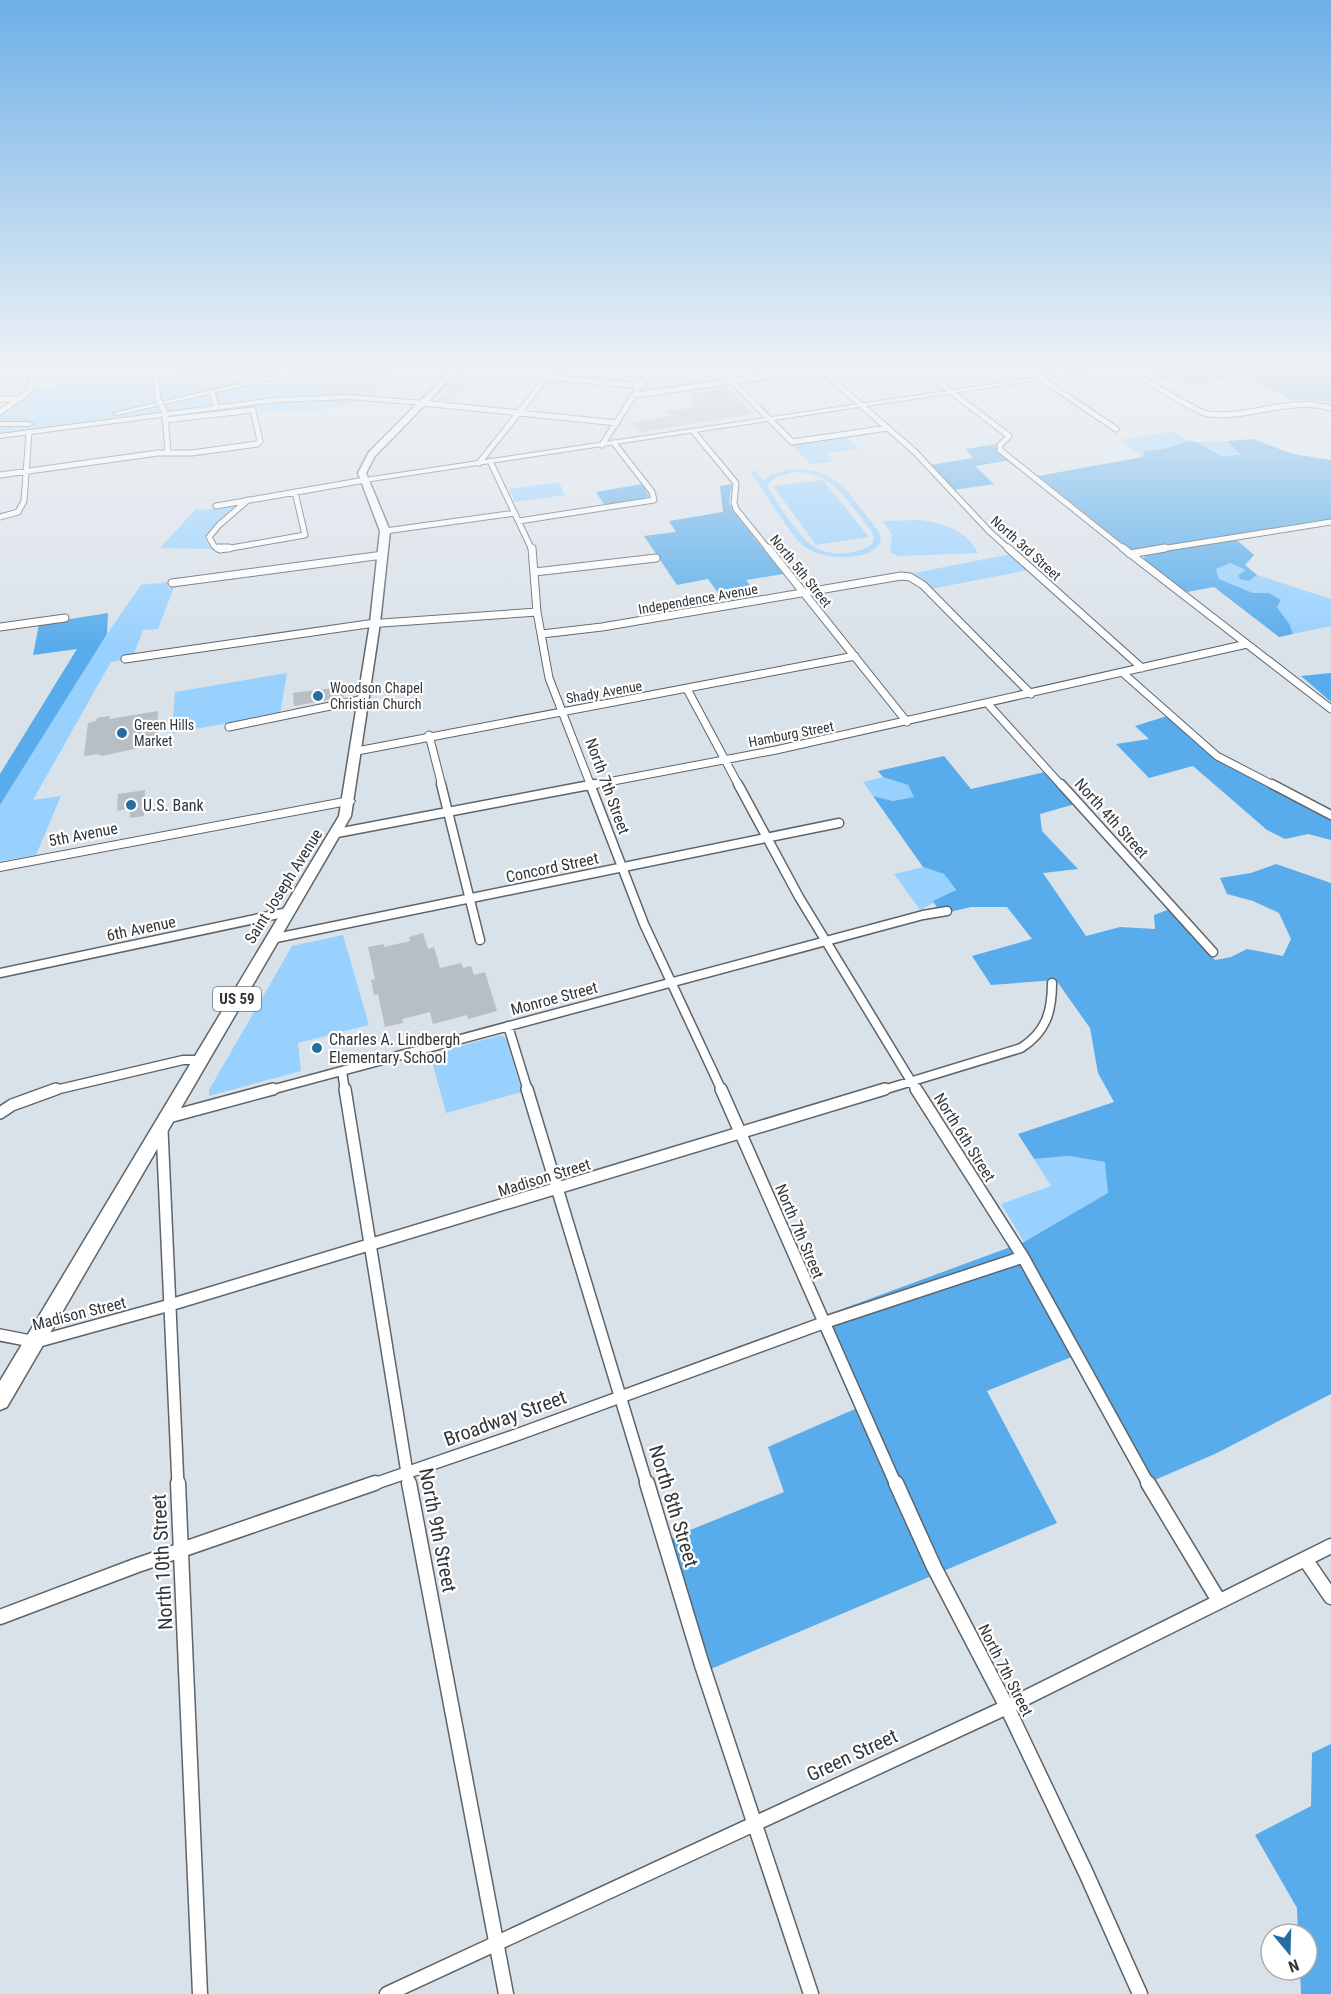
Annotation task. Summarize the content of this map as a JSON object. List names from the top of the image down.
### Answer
{
  "streets": {
    "main road": ["Saint Joseph Avenue", "US 59"],
    "street": [
      "North 3rd Street",
      "North 5th Street",
      "Independence Avenue",
      "Shady Avenue",
      "Hamburg Street",
      "North 7th Street",
      "North 4th Street",
      "5th Avenue",
      "Concord Street",
      "6th Avenue",
      "Monroe Street",
      "North 6th Street",
      "Madison Street",
      "Broadway Street",
      "North 8th Street",
      "North 9th Street",
      "North 10th Street",
      "Green Street"
    ]
  },
  "crossings": [
    ["North 3rd Street", "Hamburg Street"],
    ["North 5th Street", "Independence Avenue"],
    ["North 5th Street", "Shady Avenue"],
    ["North 5th Street", "Hamburg Street"],
    ["Independence Avenue", "Hamburg Street"],
    ["Independence Avenue", "North 7th Street"],
    ["Shady Avenue", "North 7th Street"],
    ["Shady Avenue", "Saint Joseph Avenue"],
    ["Shady Avenue", "North 6th Street"],
    ["Hamburg Street", "North 7th Street"],
    ["Hamburg Street", "North 4th Street"],
    ["Hamburg Street", "Saint Joseph Avenue"],
    ["Hamburg Street", "North 6th Street"],
    ["North 7th Street", "Concord Street"],
    ["North 7th Street", "Monroe Street"],
    ["North 7th Street", "Madison Street"],
    ["North 7th Street", "Broadway Street"],
    ["North 7th Street", "Green Street"],
    ["5th Avenue", "Saint Joseph Avenue"],
    ["Concord Street", "Saint Joseph Avenue"],
    ["Concord Street", "North 6th Street"],
    ["Saint Joseph Avenue", "6th Avenue"],
    ["Saint Joseph Avenue", "Monroe Street"],
    ["Saint Joseph Avenue", "Madison Street"],
    ["Saint Joseph Avenue", "North 10th Street"],
    ["Monroe Street", "North 6th Street"],
    ["Monroe Street", "North 8th Street"],
    ["Monroe Street", "North 9th Street"],
    ["Monroe Street", "North 10th Street"],
    ["North 6th Street", "Madison Street"],
    ["North 6th Street", "Broadway Street"],
    ["North 6th Street", "Green Street"],
    ["Madison Street", "North 8th Street"],
    ["Madison Street", "North 9th Street"],
    ["Madison Street", "North 10th Street"],
    ["Broadway Street", "North 8th Street"],
    ["Broadway Street", "North 9th Street"],
    ["Broadway Street", "North 10th Street"],
    ["North 8th Street", "Green Street"],
    ["North 9th Street", "Green Street"]
  ],
  "places": [
    "Woodson Chapel Christian Church",
    "Green Hills Market",
    "U.S. Bank",
    "Charles A. Lindbergh Elementary School"
  ],
  "north": "bottom"
}
